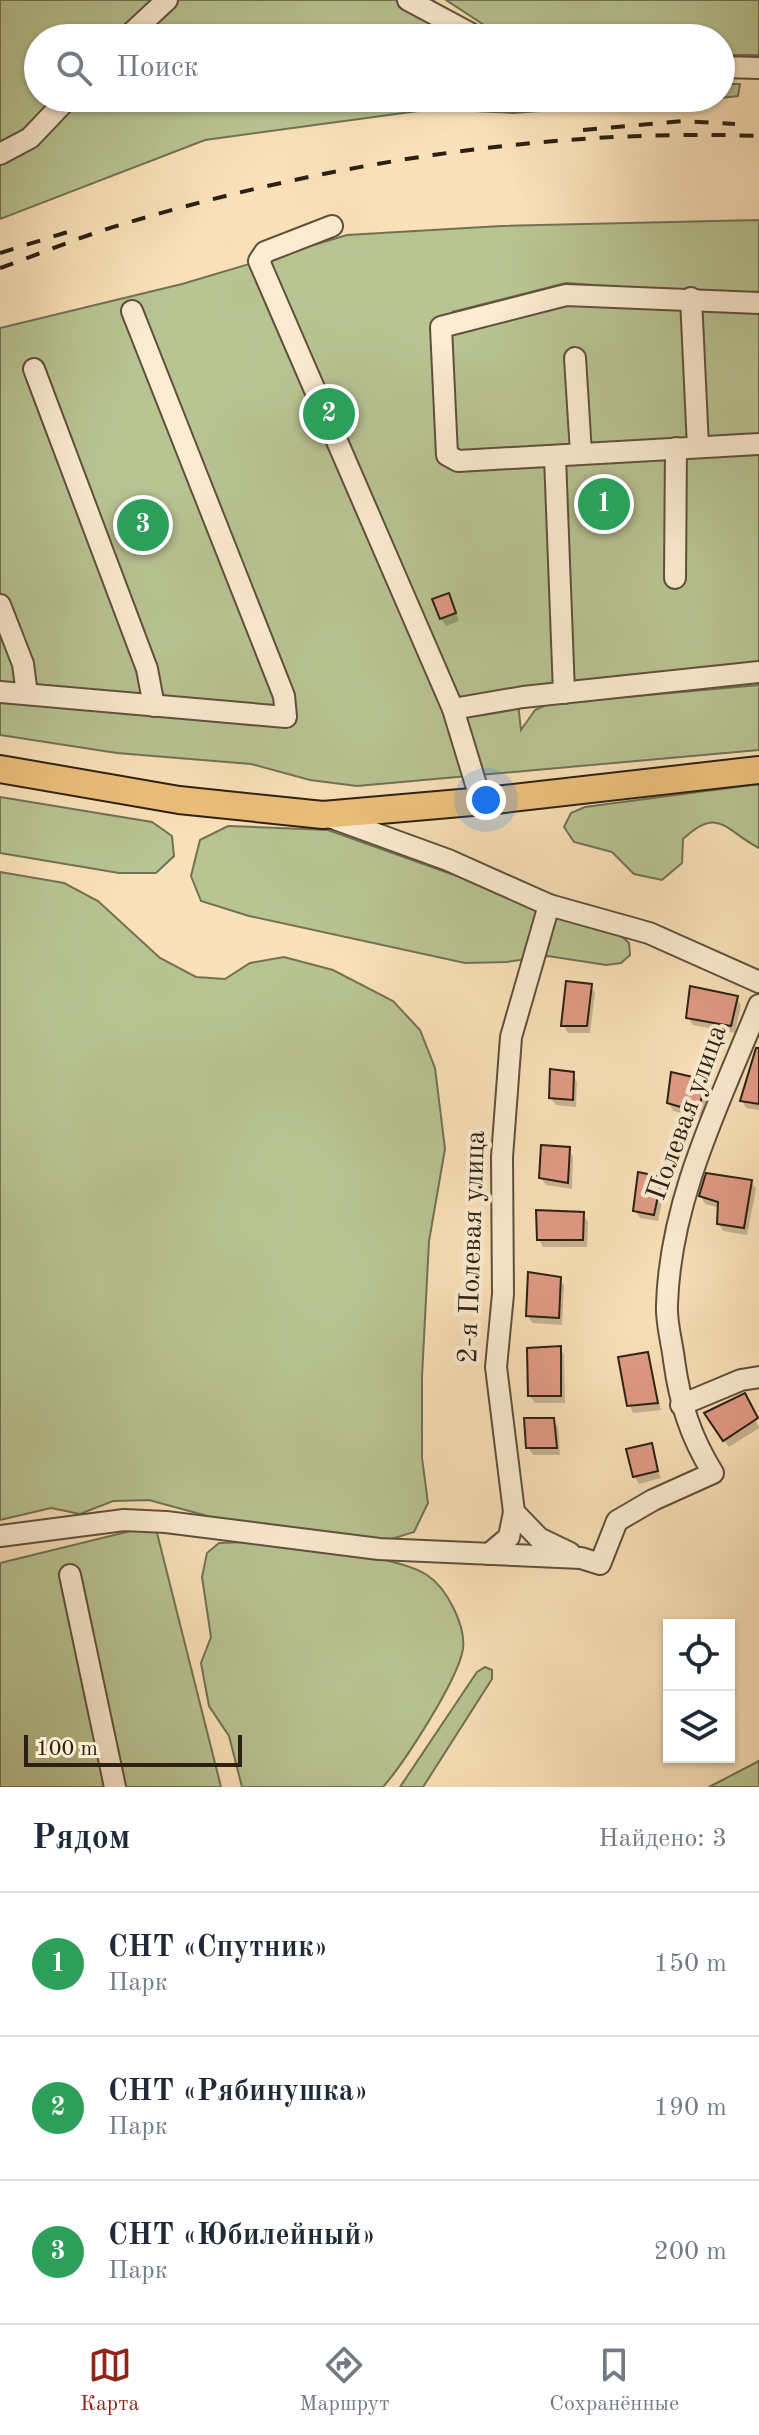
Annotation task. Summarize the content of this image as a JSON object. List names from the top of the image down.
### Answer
{
  "streets": {
    "street": ["Полевая улица", "2-я Полевая улица"]
  },
  "scale_bar": "100 m",
  "page": {
    "search": "Поиск",
    "pins": ["2", "1", "3"],
    "scale": "100 m",
    "heading": ["Рядом", "Найдено: 3"],
    "list": [
      {
        "mark": "1",
        "name": "СНТ «Спутник»",
        "note": "Парк",
        "value": "150 m"
      },
      {
        "mark": "2",
        "name": "СНТ «Рябинушка»",
        "note": "Парк",
        "value": "190 m"
      },
      {
        "mark": "3",
        "name": "СНТ «Юбилейный»",
        "note": "Парк",
        "value": "200 m"
      }
    ],
    "nav": ["Карта", "Маршрут", "Сохранённые"]
  }
}
